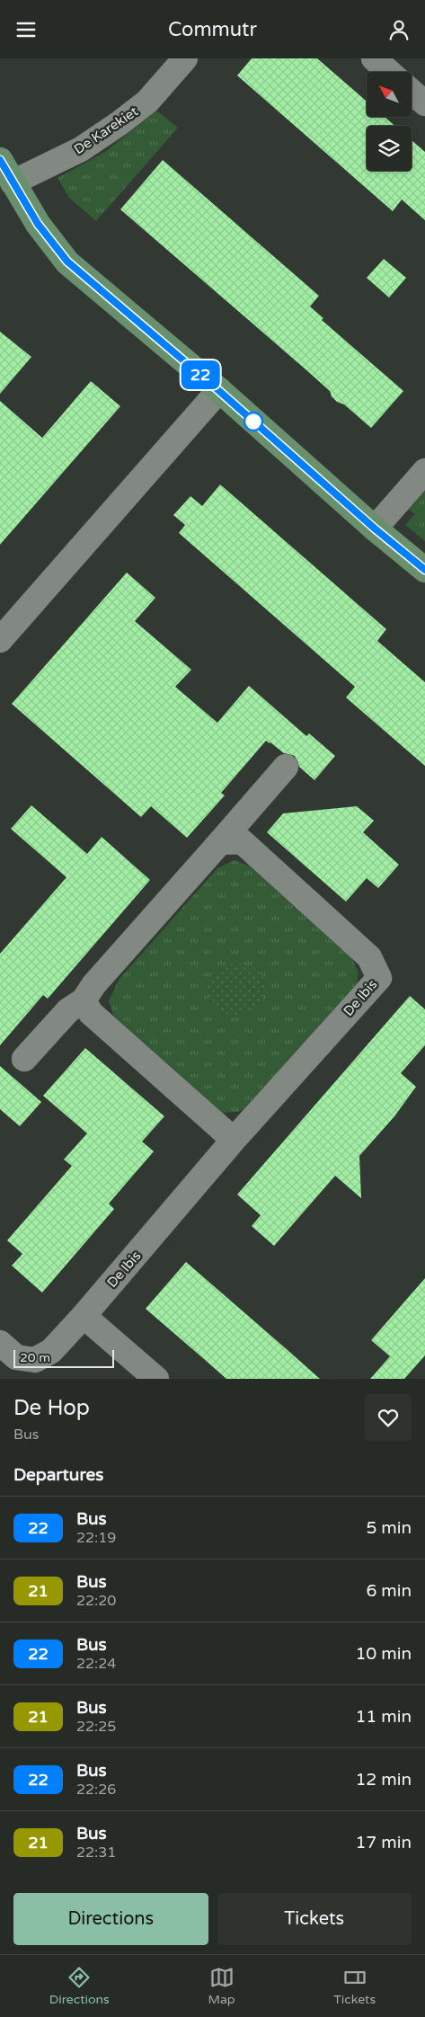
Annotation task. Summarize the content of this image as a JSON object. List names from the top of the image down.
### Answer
{
  "streets": {
    "street": ["De Karekiet", "De Ibis"]
  },
  "lines": ["bus line 22"],
  "scale_bar": "20 m",
  "north": "top left",
  "page": {
    "header": "Commutr",
    "on_map": "22",
    "scale": "20 m",
    "heading": [
      ["De Hop", "Bus"],
      "Departures"
    ],
    "list": [
      {
        "mark": "22",
        "name": "Bus",
        "note": "22:19",
        "value": "5 min"
      },
      {
        "mark": "21",
        "name": "Bus",
        "note": "22:20",
        "value": "6 min"
      },
      {
        "mark": "22",
        "name": "Bus",
        "note": "22:24",
        "value": "10 min"
      },
      {
        "mark": "21",
        "name": "Bus",
        "note": "22:25",
        "value": "11 min"
      },
      {
        "mark": "22",
        "name": "Bus",
        "note": "22:26",
        "value": "12 min"
      },
      {
        "mark": "21",
        "name": "Bus",
        "note": "22:31",
        "value": "17 min"
      }
    ],
    "buttons": ["Directions", "Tickets"],
    "tabs": ["Directions", "Map", "Tickets"]
  }
}
